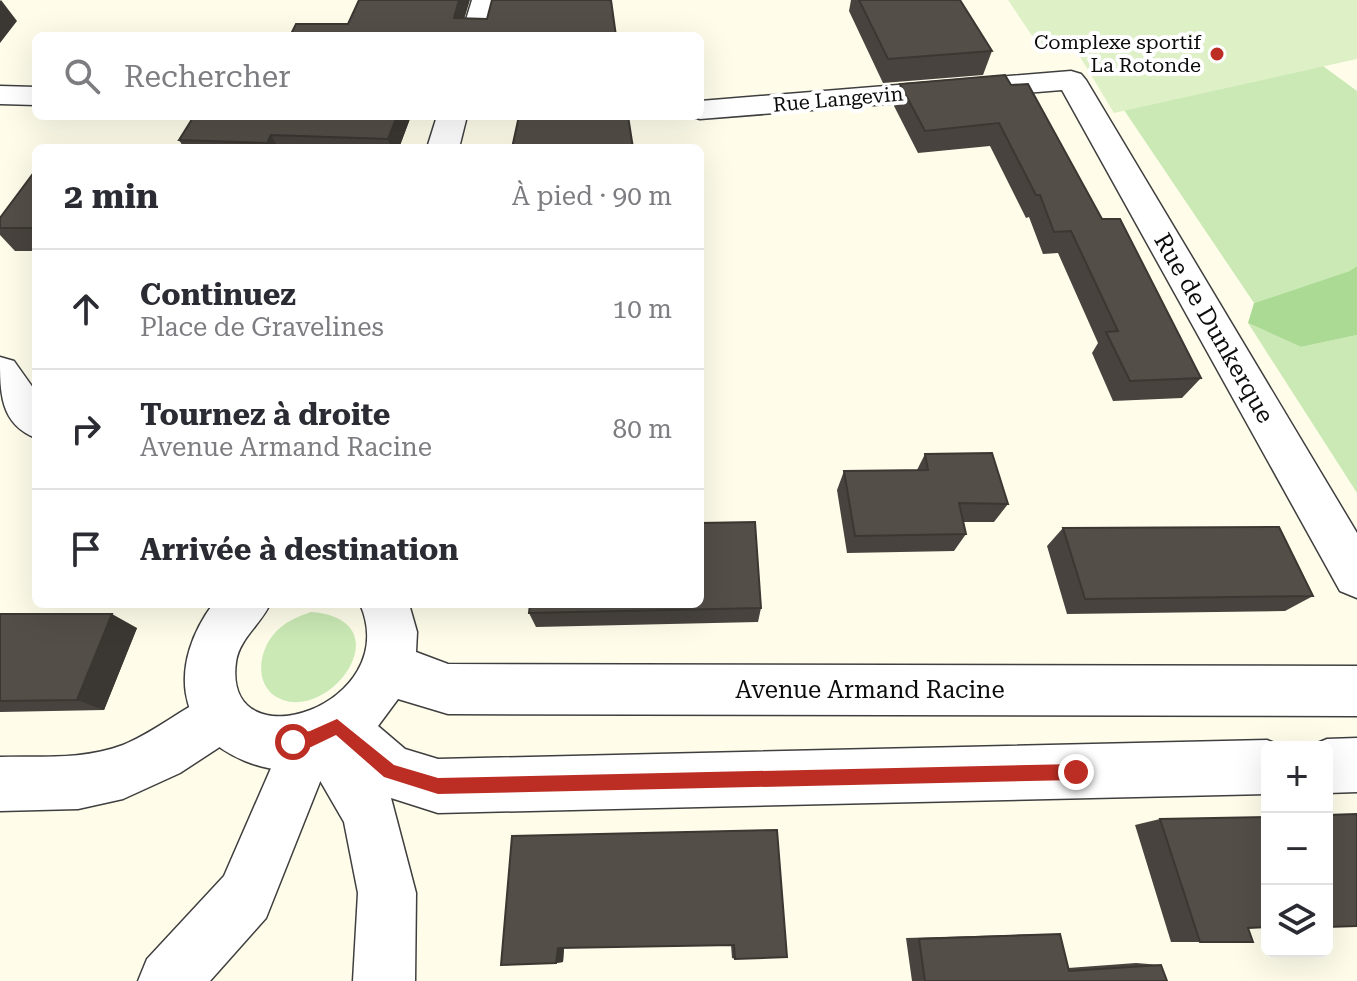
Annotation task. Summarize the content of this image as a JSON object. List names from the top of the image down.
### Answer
{
  "streets": {
    "street": ["Rue Langevin", "Rue de Dunkerque", "Avenue Armand Racine"]
  },
  "crossings": [
    ["Rue Langevin", "Rue de Dunkerque"]
  ],
  "places": ["Complexe sportif La Rotonde"],
  "page": {
    "search": "Rechercher",
    "heading": ["2 min", "À pied · 90 m"],
    "list": [
      ["Continuez", "Place de Gravelines", "10 m"],
      ["Tournez à droite", "Avenue Armand Racine", "80 m"],
      "Arrivée à destination"
    ],
    "map_buttons": ["+", "−"]
  }
}
